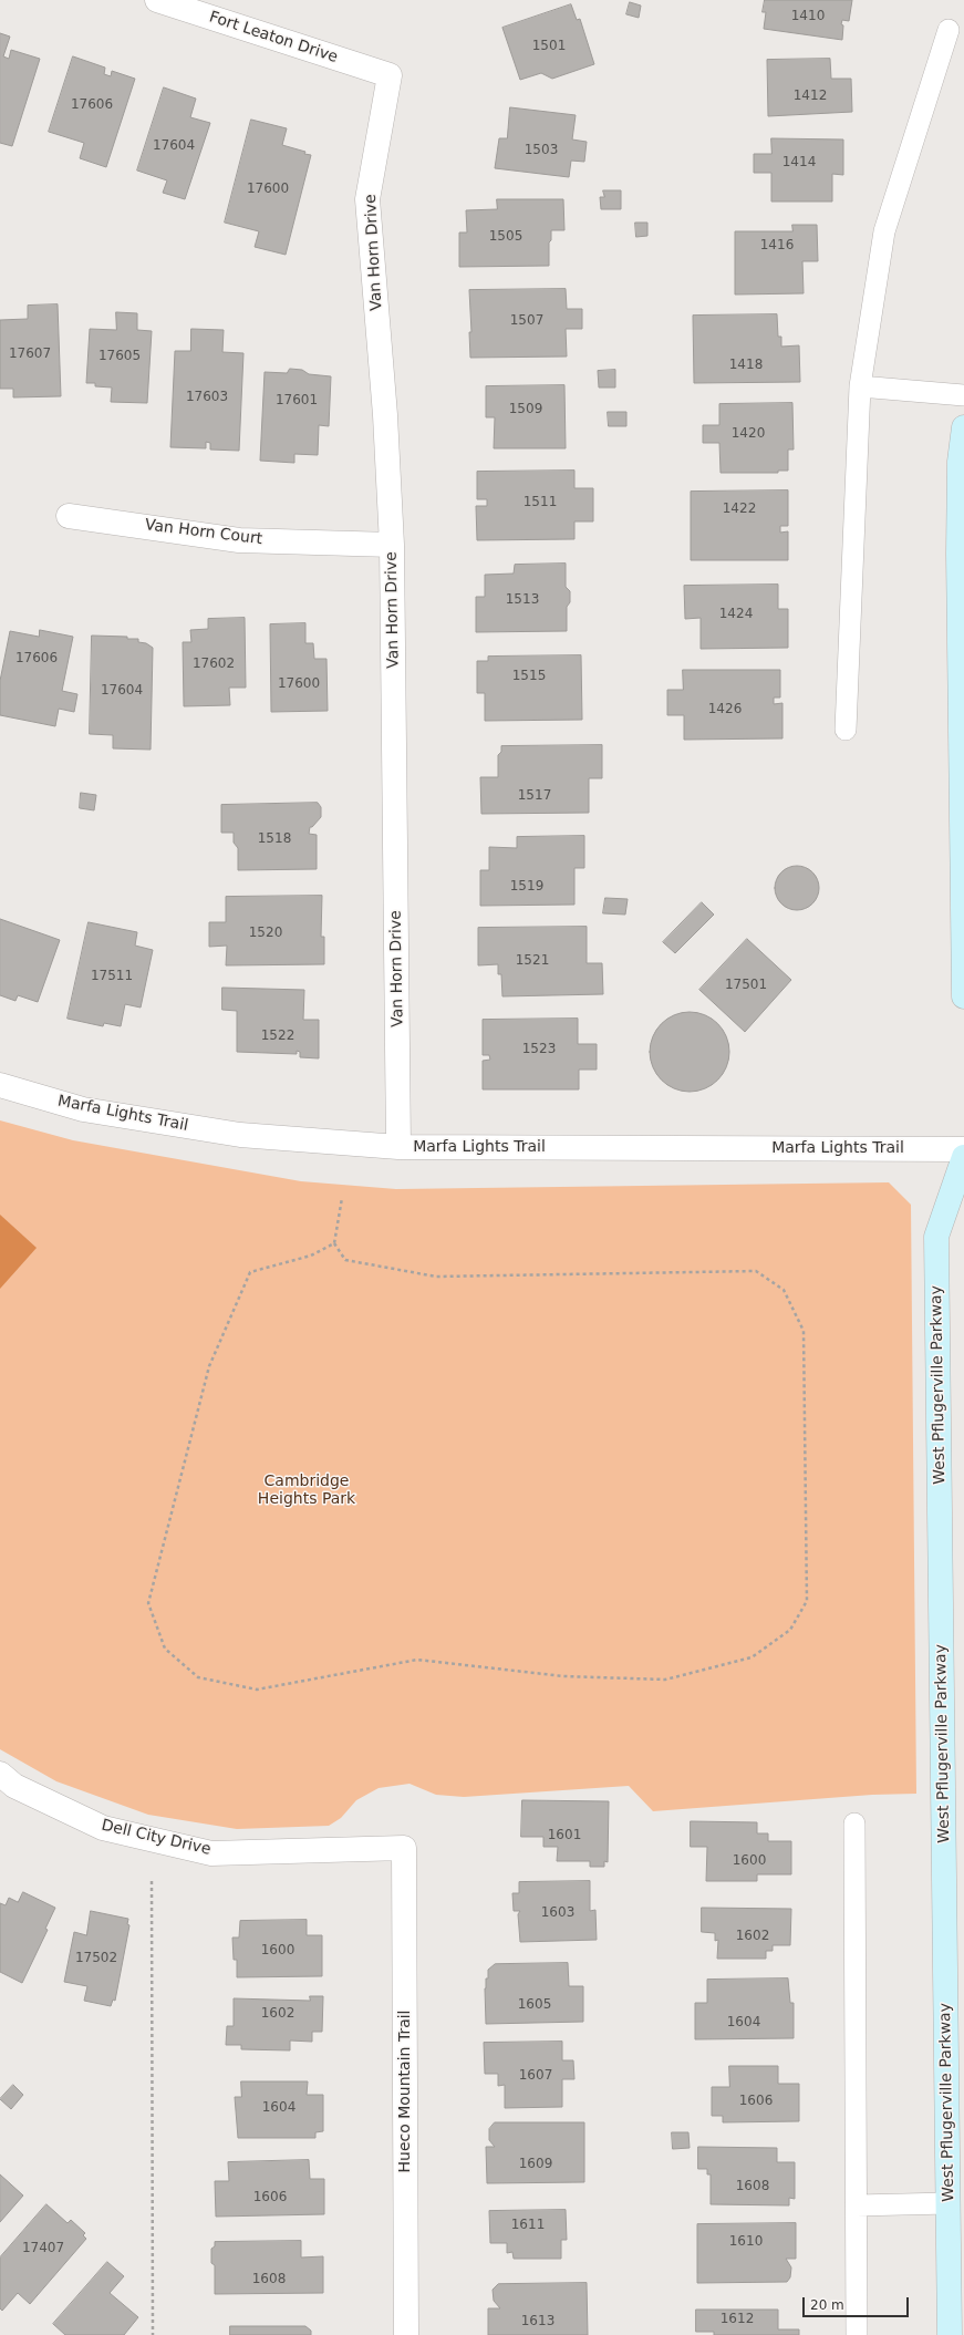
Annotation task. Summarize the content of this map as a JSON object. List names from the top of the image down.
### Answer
{
  "streets": {
    "main road": ["West Pflugerville Parkway"],
    "street": [
      "Fort Leaton Drive",
      "Van Horn Drive",
      "Van Horn Court",
      "Marfa Lights Trail",
      "Dell City Drive",
      "Hueco Mountain Trail"
    ]
  },
  "crossings": [
    ["Fort Leaton Drive", "Van Horn Drive"],
    ["Van Horn Drive", "Van Horn Court"],
    ["Van Horn Drive", "Marfa Lights Trail"],
    ["Dell City Drive", "Hueco Mountain Trail"]
  ],
  "parks": ["Cambridge Heights Park"],
  "house_numbers": [
    "1410",
    "1501",
    "1412",
    "17606",
    "17604",
    "1503",
    "1414",
    "17600",
    "1505",
    "1416",
    "1507",
    "17607",
    "17605",
    "1418",
    "17603",
    "17601",
    "1509",
    "1420",
    "1511",
    "1422",
    "1513",
    "1424",
    "17606",
    "17602",
    "1515",
    "17600",
    "17604",
    "1426",
    "1517",
    "1518",
    "1519",
    "1520",
    "1521",
    "17511",
    "17501",
    "1522",
    "1523",
    "1601",
    "1600",
    "1603",
    "1602",
    "1600",
    "17502",
    "1605",
    "1602",
    "1604",
    "1607",
    "1606",
    "1604",
    "1609",
    "1608",
    "1606",
    "1611",
    "1610",
    "17407",
    "1608",
    "1612",
    "1613"
  ],
  "scale_bar": "20 m"
}
